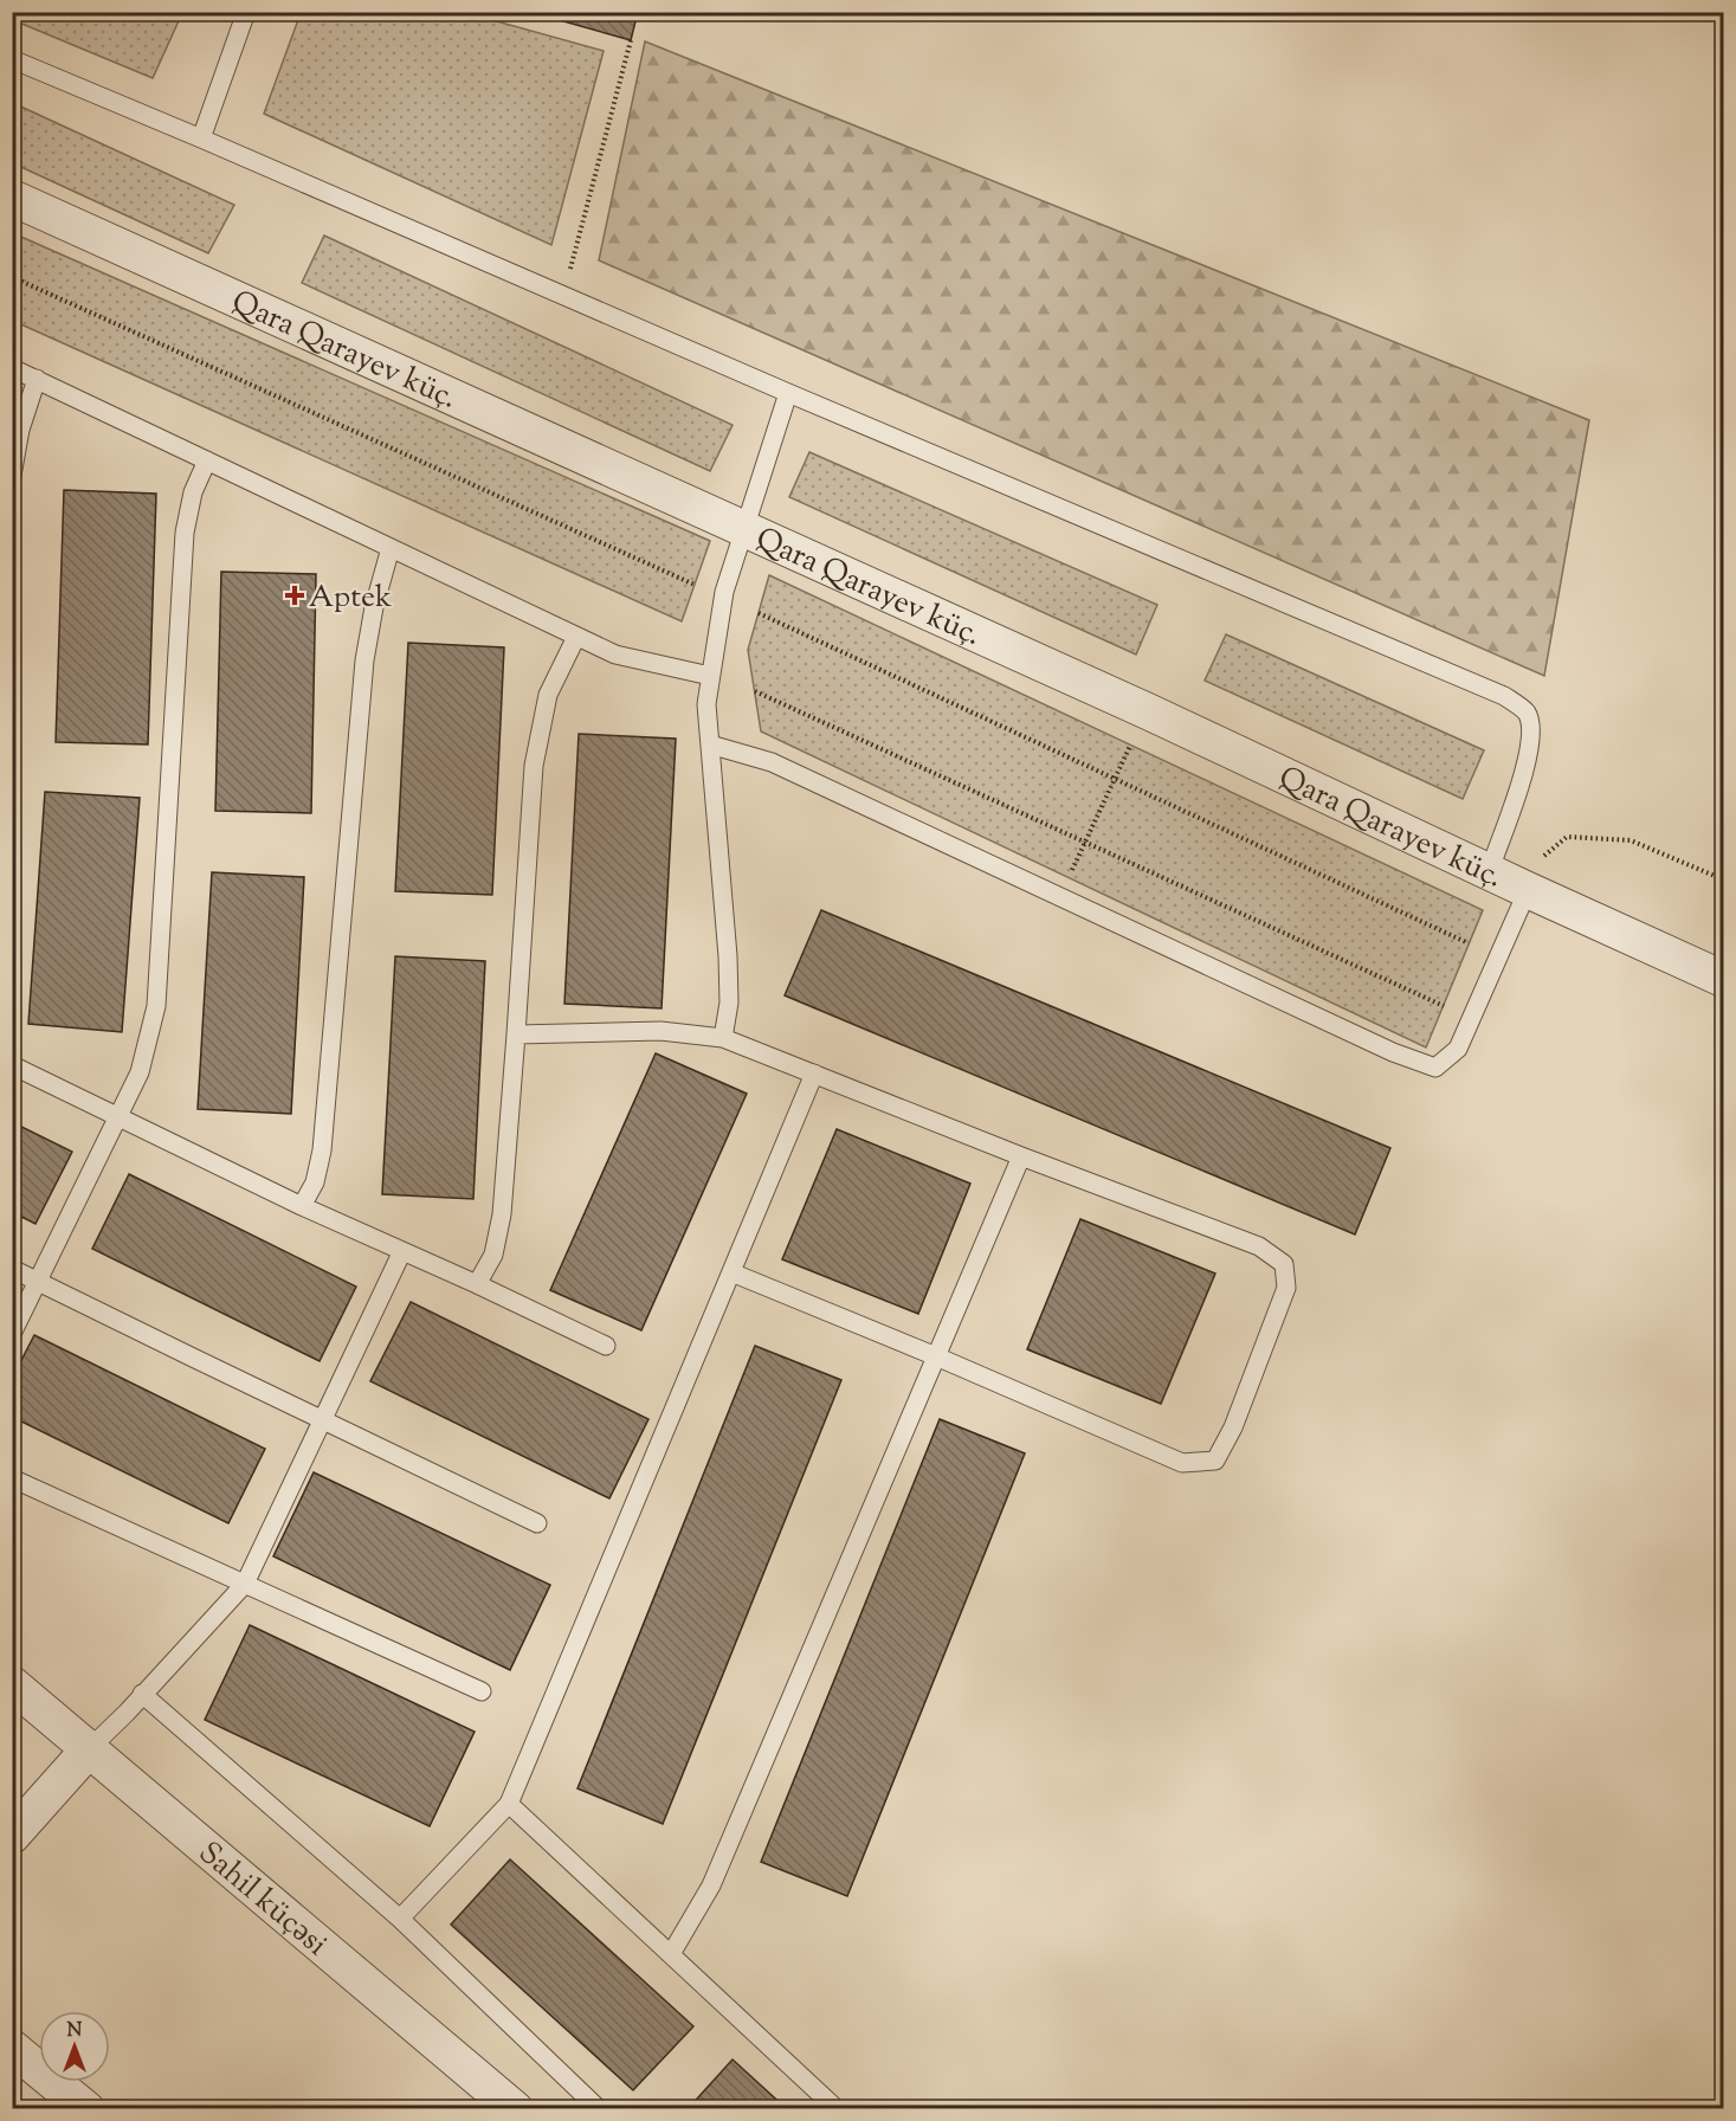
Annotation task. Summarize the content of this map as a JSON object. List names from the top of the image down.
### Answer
{
  "streets": {
    "street": ["Qara Qarayev küç.", "Sahil küçəsi"]
  },
  "places": {
    "health": ["Aptek"]
  },
  "north": "top"
}
